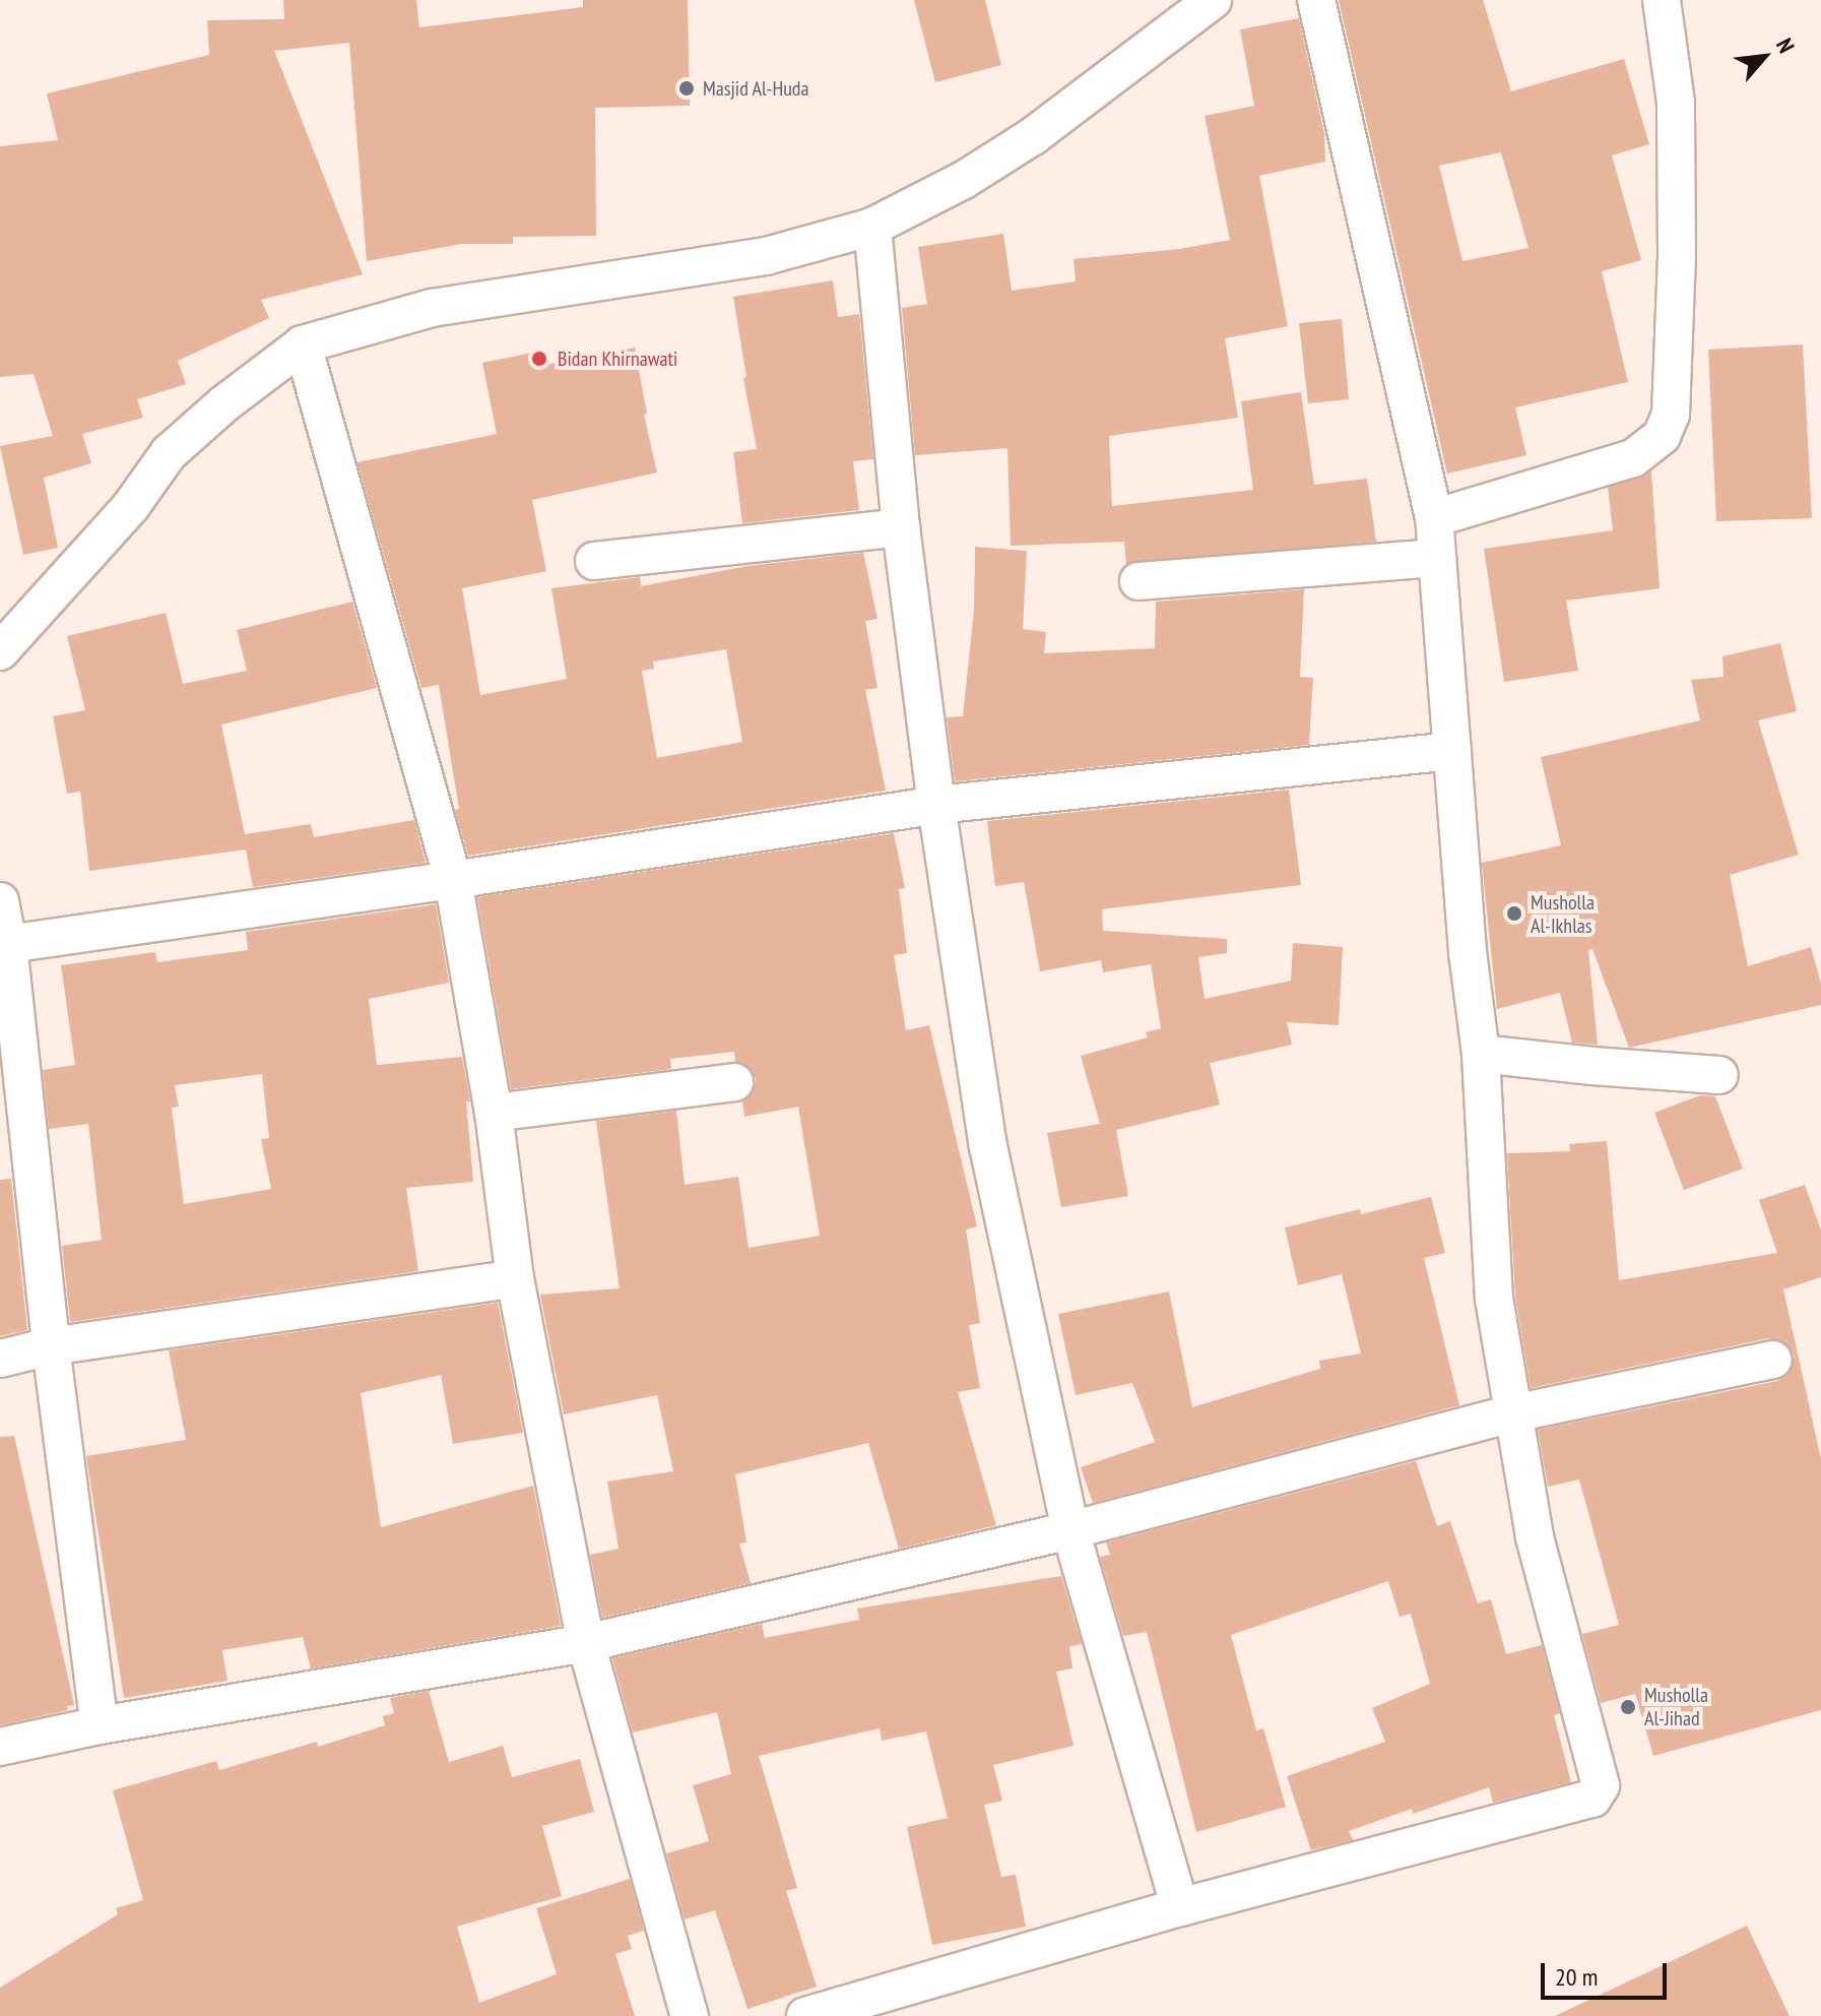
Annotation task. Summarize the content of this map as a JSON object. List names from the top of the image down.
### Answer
{
  "places": [
    "Masjid Al-Huda",
    "Bidan Khirnawati",
    "Musholla Al-Ikhlas",
    "Musholla Al-Jihad"
  ],
  "scale_bar": "20 m",
  "north": "top right"
}
